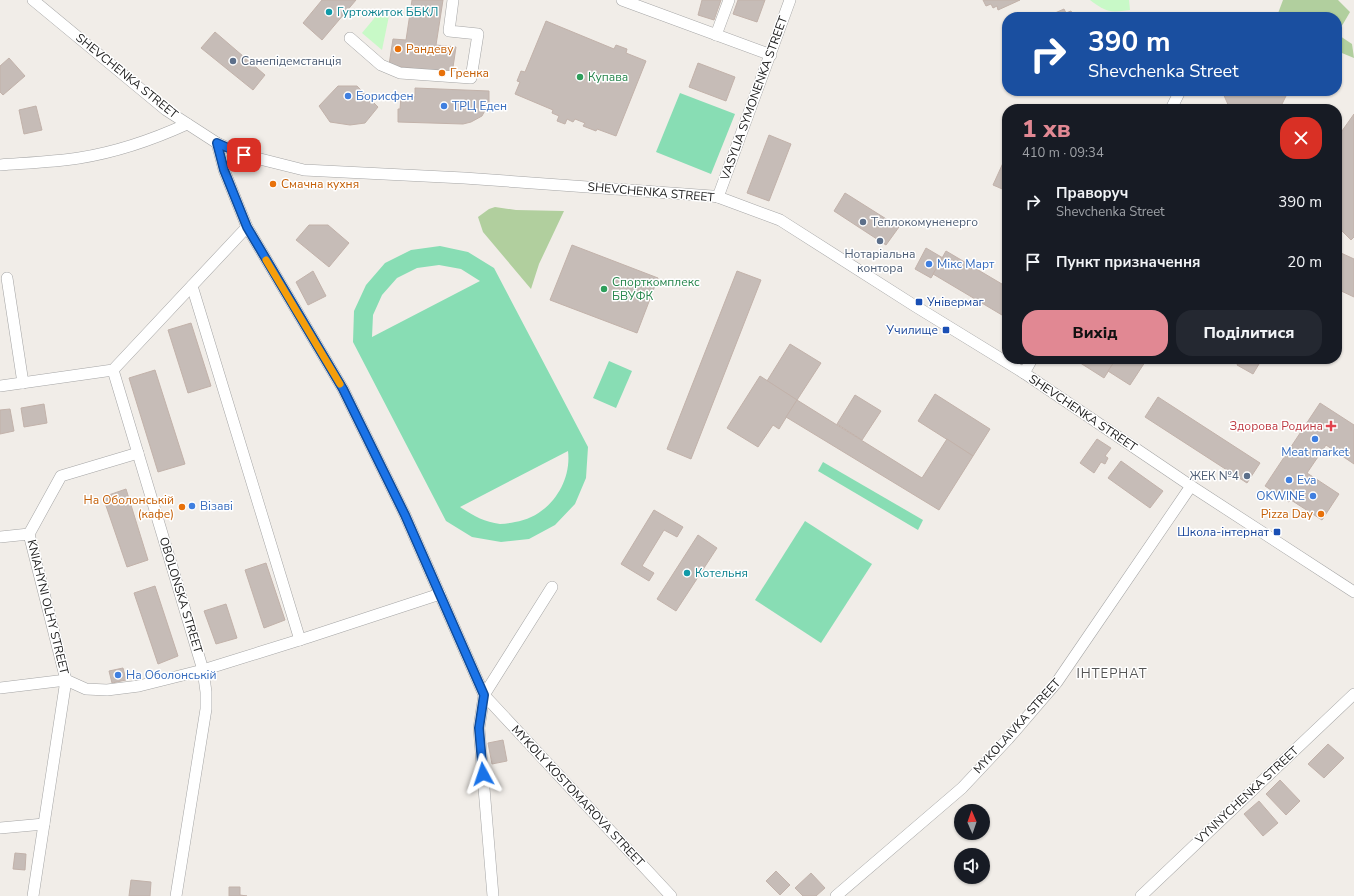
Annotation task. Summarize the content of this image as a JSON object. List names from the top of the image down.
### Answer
{
  "streets": {
    "street": [
      "SHEVCHENKA STREET",
      "VASYLIA SYMONENKA STREET",
      "OBOLONSKA STREET",
      "KNIAHYNI OLHY STREET",
      "MYKOLAIVKA STREET",
      "VYNNYCHENKA STREET",
      "MYKOLY KOSTOMAROVA STREET"
    ]
  },
  "crossings": [
    ["SHEVCHENKA STREET", "VASYLIA SYMONENKA STREET"],
    ["SHEVCHENKA STREET", "MYKOLAIVKA STREET"],
    ["OBOLONSKA STREET", "KNIAHYNI OLHY STREET"]
  ],
  "districts": ["ІНТЕРНАТ"],
  "places": {
    "other": [
      "Гуртожиток ББКЛ",
      "Рандеву",
      "Санепідемстанція",
      "Гренка",
      "Купава",
      "Борисфен",
      "ТРЦ Еден",
      "Смачна кухня",
      "Теплокомуненерго",
      "Нотаріальна контора",
      "Мікс Март",
      "Спорткомплекс БВУФК",
      "Meat market",
      "ЖЕК №4",
      "Eva",
      "OKWINE",
      "Візаві",
      "На Оболонській (кафе)",
      "Pizza Day",
      "Котельня",
      "На Оболонській"
    ],
    "transit": ["Універмаг", "Училище", "Школа-інтернат"],
    "health": ["Здорова Родина"]
  },
  "north": "top",
  "page": {
    "turn": ["390 m", "Shevchenka Street"],
    "heading": ["1 хв", "410 m · 09:34"],
    "list": [
      {
        "name": "Праворуч",
        "note": "Shevchenka Street",
        "value": "390 m"
      },
      {
        "name": "Пункт призначення",
        "value": "20 m"
      }
    ],
    "buttons": ["Вихід", "Поділитися"]
  }
}
